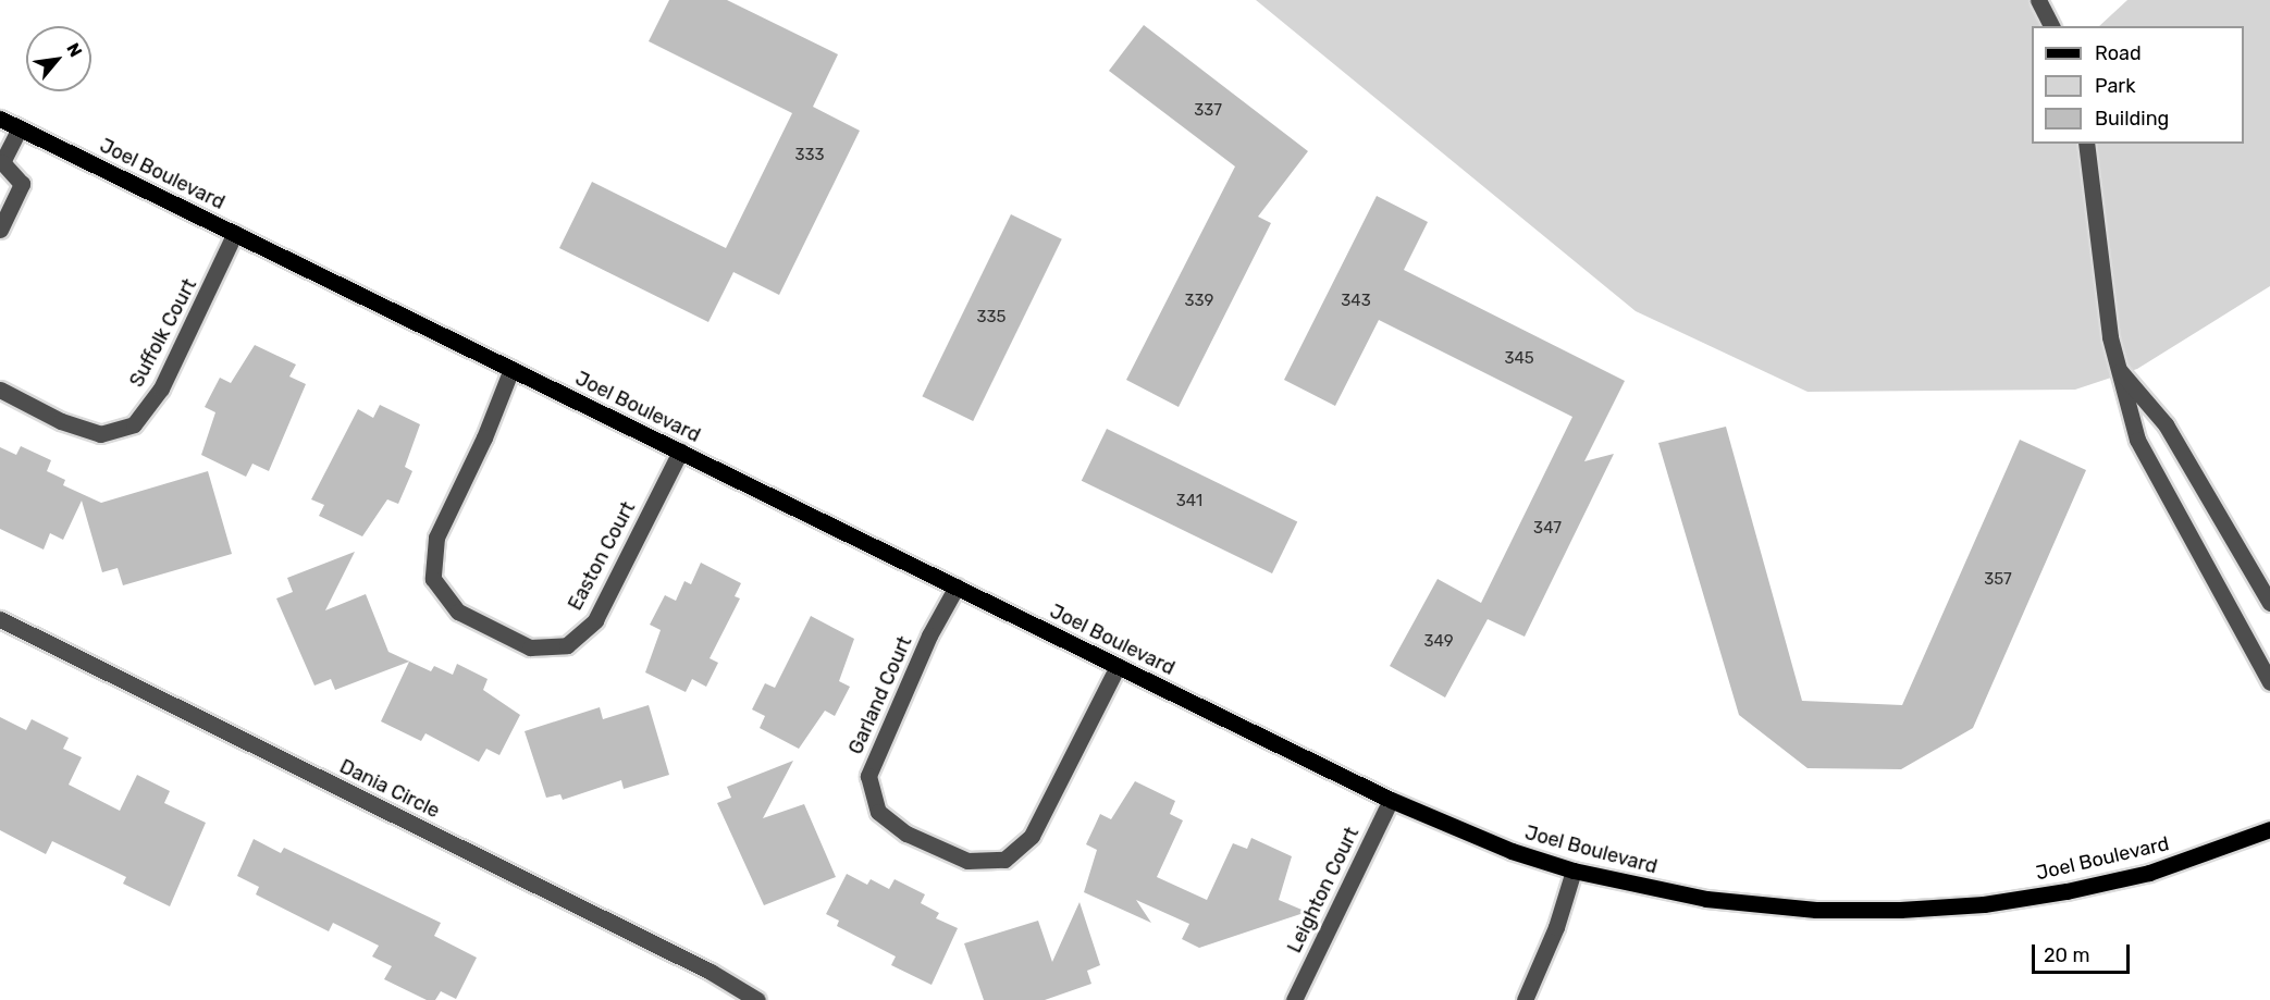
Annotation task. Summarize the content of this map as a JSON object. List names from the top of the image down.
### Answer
{
  "streets": {
    "main road": ["Joel Boulevard"],
    "street": [
      "Suffolk Court",
      "Easton Court",
      "Garland Court",
      "Dania Circle",
      "Leighton Court"
    ]
  },
  "crossings": [
    ["Joel Boulevard", "Suffolk Court"],
    ["Joel Boulevard", "Easton Court"],
    ["Joel Boulevard", "Garland Court"],
    ["Joel Boulevard", "Leighton Court"]
  ],
  "house_numbers": [
    "337",
    "333",
    "339",
    "343",
    "335",
    "345",
    "341",
    "347",
    "357",
    "349"
  ],
  "legend": ["Road", "Park", "Building"],
  "scale_bar": "20 m",
  "north": "top right"
}
